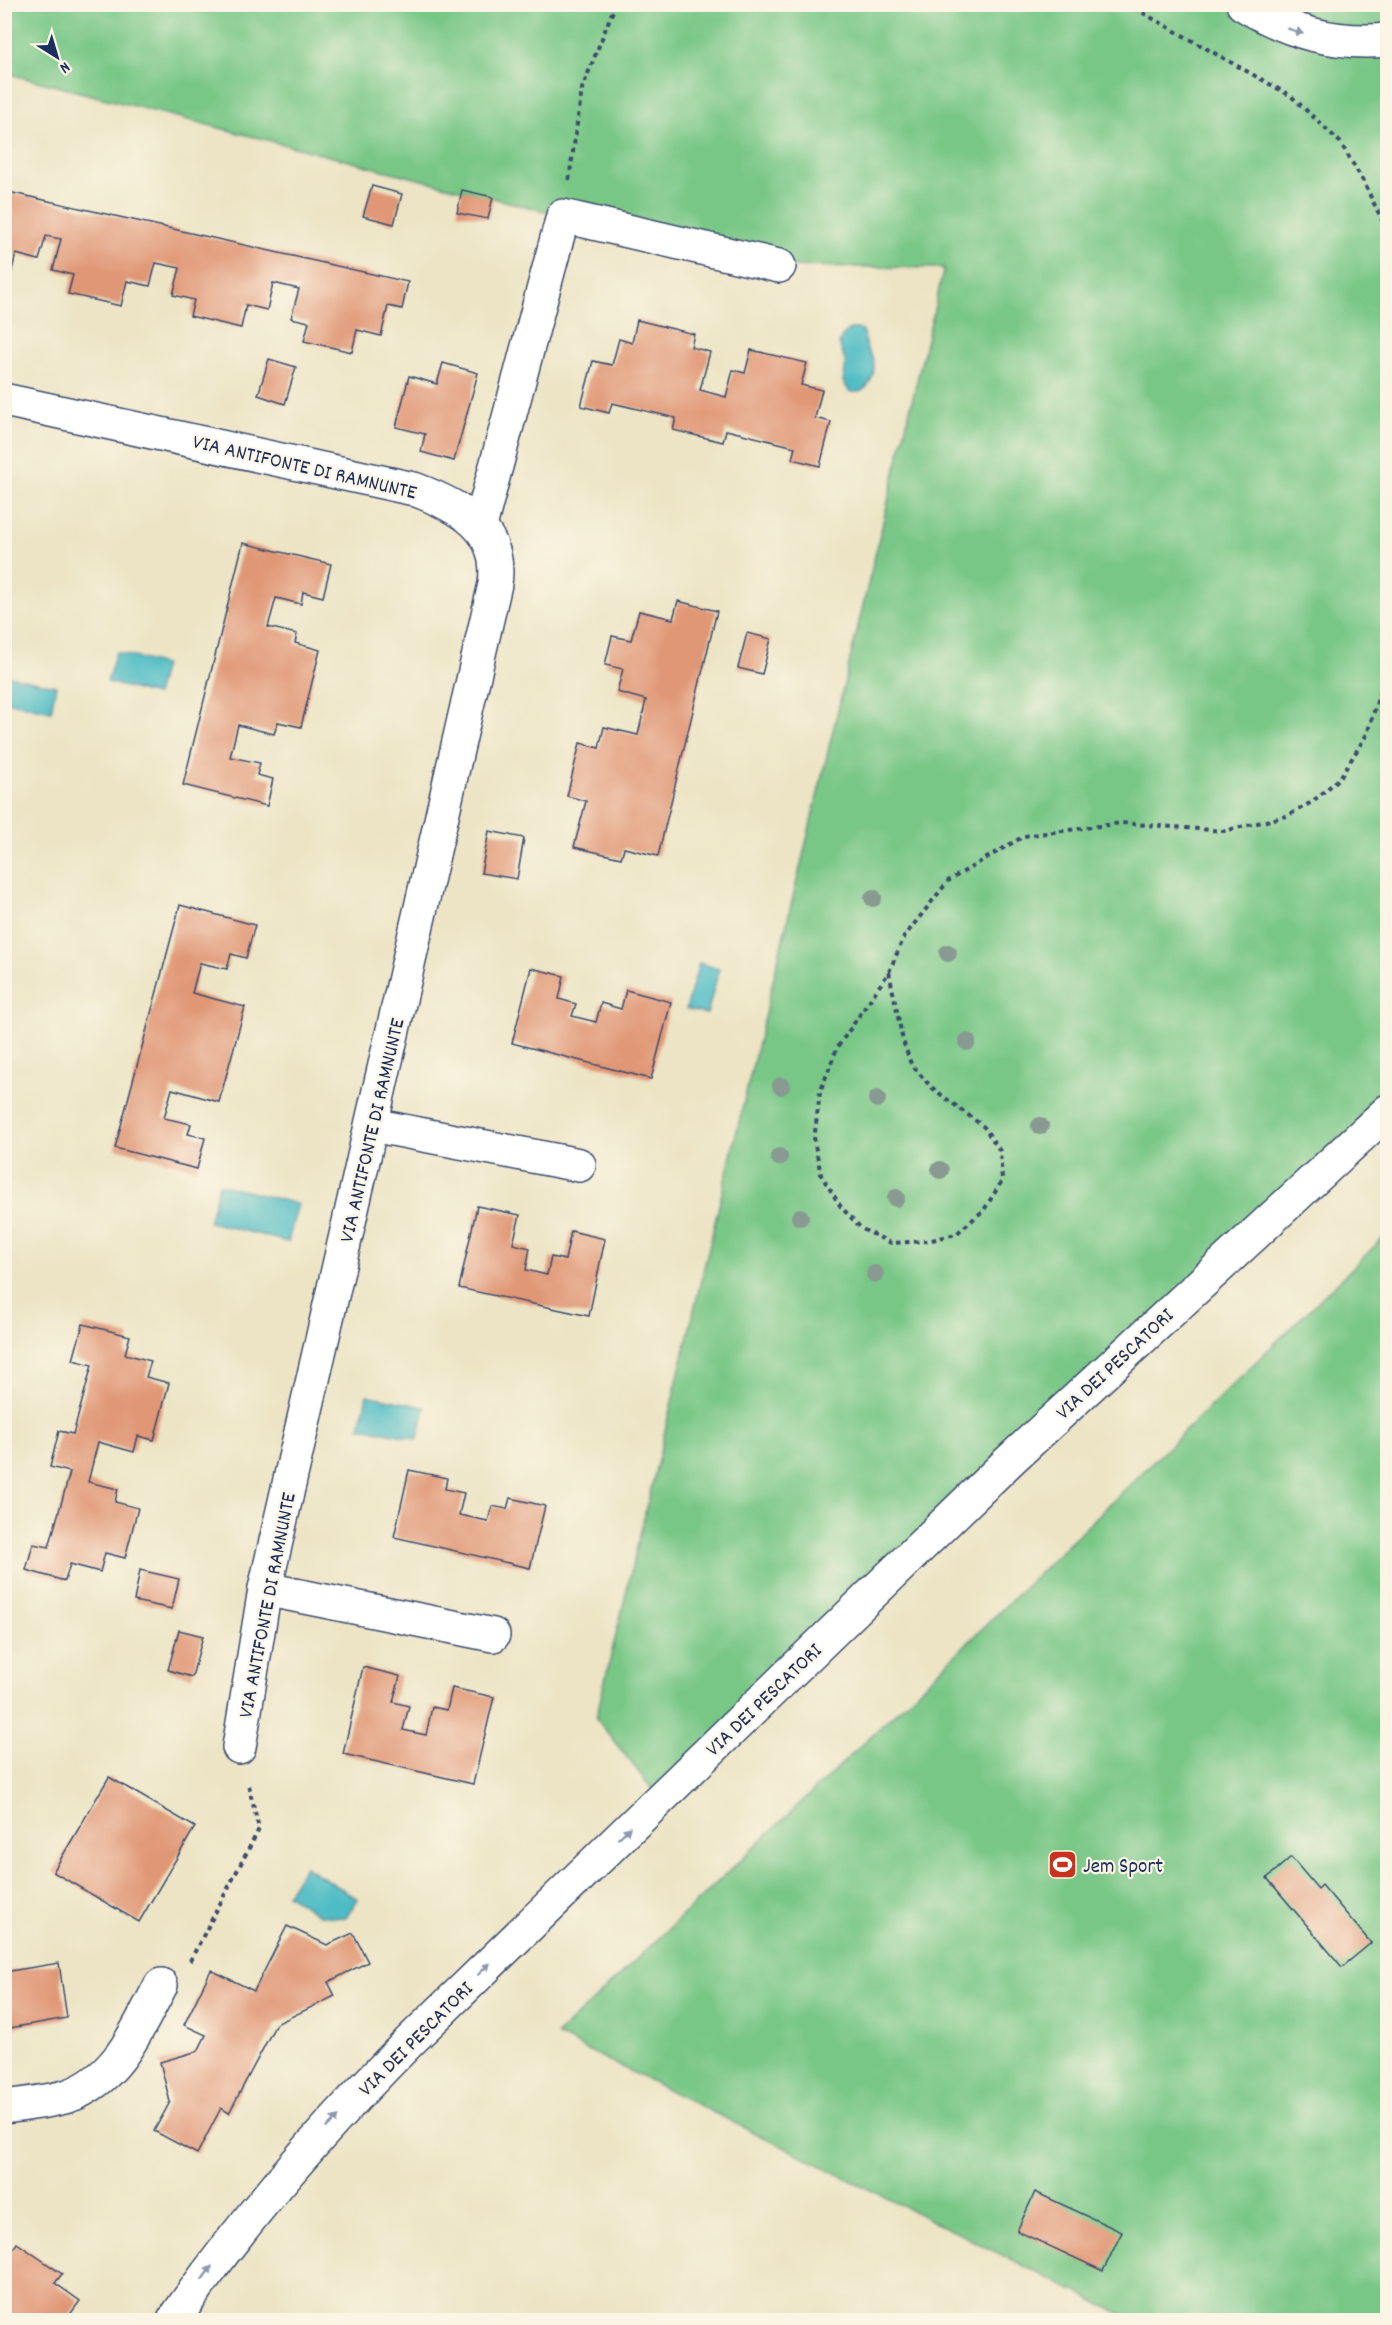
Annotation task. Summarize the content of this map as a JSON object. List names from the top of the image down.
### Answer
{
  "streets": {
    "street": ["VIA ANTIFONTE DI RAMNUNTE", "VIA DEI PESCATORI"]
  },
  "one_way": ["VIA DEI PESCATORI"],
  "places": {
    "sports": ["Jem Sport"]
  },
  "north": "bottom right"
}
